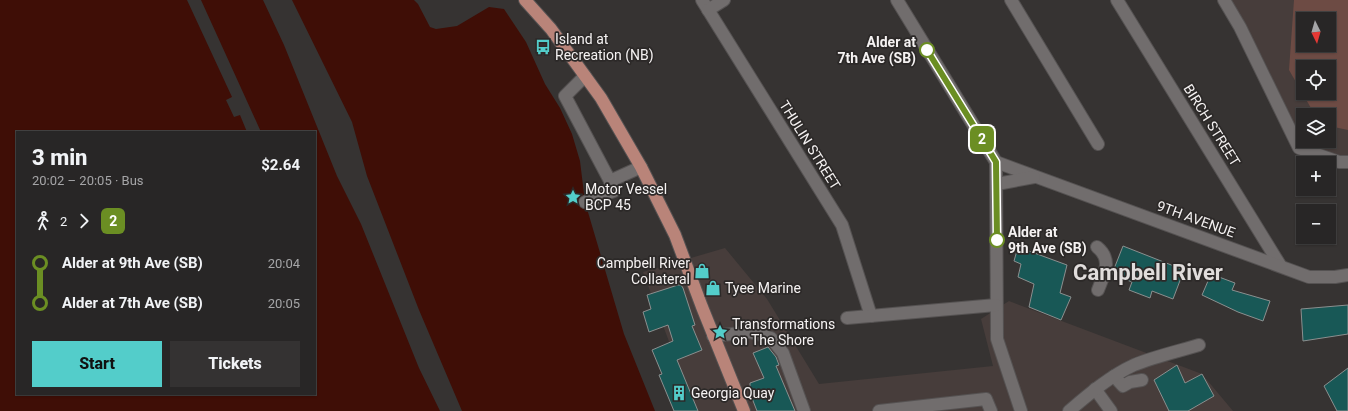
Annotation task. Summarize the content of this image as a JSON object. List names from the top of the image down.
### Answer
{
  "streets": {
    "street": ["BIRCH STREET", "THULIN STREET", "9TH AVENUE"]
  },
  "crossings": [
    ["BIRCH STREET", "9TH AVENUE"]
  ],
  "districts": ["Campbell River"],
  "places": {
    "bus stop": ["Island at Recreation (NB)"],
    "other": ["Alder at 7th Ave (SB)", "Alder at 9th Ave (SB)"],
    "place": ["Motor Vessel BCP 45", "Transformations on The Shore"],
    "shop": ["Campbell River Collateral", "Tyee Marine"],
    "building": ["Georgia Quay"]
  },
  "lines": ["bus line 2"],
  "north": "bottom",
  "page": {
    "on_map": "2",
    "map_buttons": ["+", "−"],
    "heading": ["3 min", "20:02 – 20:05 · Bus", "$2.64"],
    "legs": ["2", "2"],
    "list": [
      {
        "name": "Alder at 9th Ave (SB)",
        "value": "20:04"
      },
      {
        "name": "Alder at 7th Ave (SB)",
        "value": "20:05"
      }
    ],
    "buttons": ["Start", "Tickets"]
  }
}
